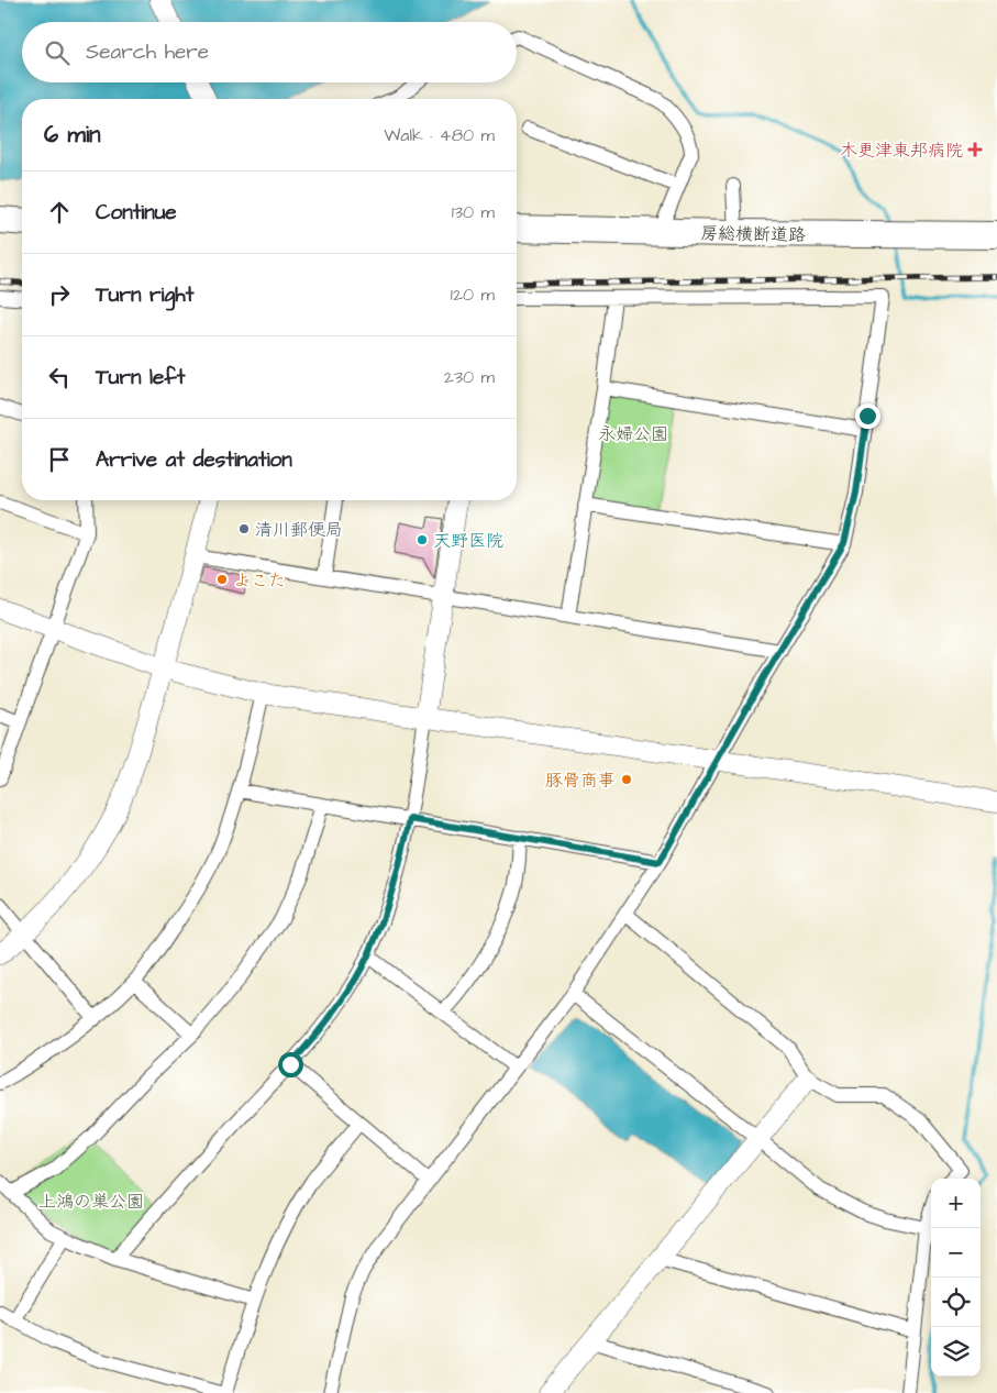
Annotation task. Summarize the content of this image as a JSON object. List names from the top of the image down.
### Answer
{
  "streets": {
    "highway": ["房総横断道路"]
  },
  "parks": ["永婦公園", "上鴻の巣公園"],
  "places": {
    "health": ["木更津東邦病院"],
    "other": [
      "清川郵便局",
      "天野医院",
      "よこた",
      "豚骨商事"
    ]
  },
  "page": {
    "search": "Search here",
    "heading": ["6 min", "Walk · 480 m"],
    "list": [
      ["Continue", "130 m"],
      ["Turn right", "120 m"],
      ["Turn left", "230 m"],
      "Arrive at destination"
    ],
    "map_buttons": ["+", "−"]
  }
}
